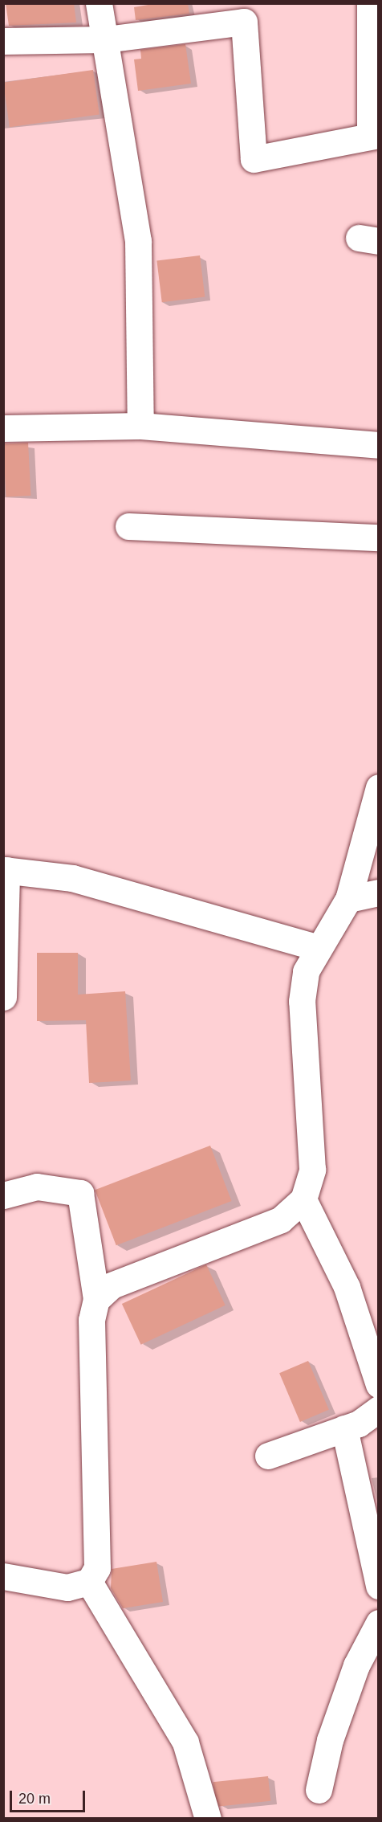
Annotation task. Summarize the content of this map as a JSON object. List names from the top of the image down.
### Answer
{
  "scale_bar": "20 m"
}
